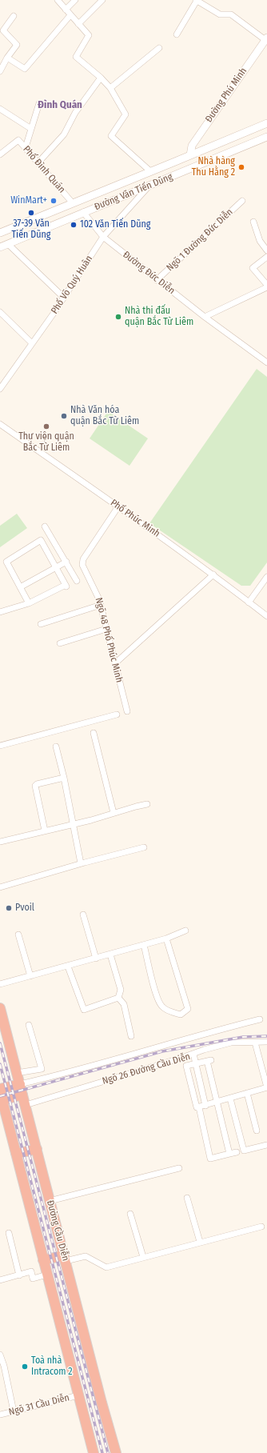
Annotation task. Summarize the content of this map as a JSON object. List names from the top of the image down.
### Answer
{
  "streets": {
    "highway": ["Đường Cầu Diễn"],
    "main road": ["Đường Phú Minh", "Đường Văn Tiến Dũng"],
    "street": [
      "Phố Đình Quán",
      "Ngõ 1 Đường Đức Diễn",
      "Đường Đức Diễn",
      "Phố Võ Quý Huân",
      "Phố Phúc Minh",
      "Ngõ 48 Phố Phúc Minh",
      "Ngõ 26 Đường Cầu Diễn",
      "Ngõ 31 Cầu Diễn"
    ]
  },
  "crossings": [
    ["Đường Phú Minh", "Đường Văn Tiến Dũng"],
    ["Phố Đình Quán", "Đường Văn Tiến Dũng"],
    ["Đường Văn Tiến Dũng", "Đường Đức Diễn"],
    ["Đường Văn Tiến Dũng", "Phố Võ Quý Huân"],
    ["Ngõ 1 Đường Đức Diễn", "Đường Đức Diễn"],
    ["Đường Đức Diễn", "Phố Võ Quý Huân"],
    ["Phố Phúc Minh", "Ngõ 48 Phố Phúc Minh"],
    ["Ngõ 26 Đường Cầu Diễn", "Đường Cầu Diễn"]
  ],
  "districts": ["Đình Quán"],
  "places": [
    "Nhà hàng Thu Hằng 2",
    "WinMart+",
    "37-39 Văn Tiến Dũng",
    "102 Văn Tiến Dũng",
    "Nhà thi đấu quận Bắc Từ Liêm",
    "Nhà Văn hóa quận Bắc Từ Liêm",
    "Thư viện quận Bắc Từ Liêm",
    "Pvoil",
    "Toà nhà Intracom 2"
  ]
}
